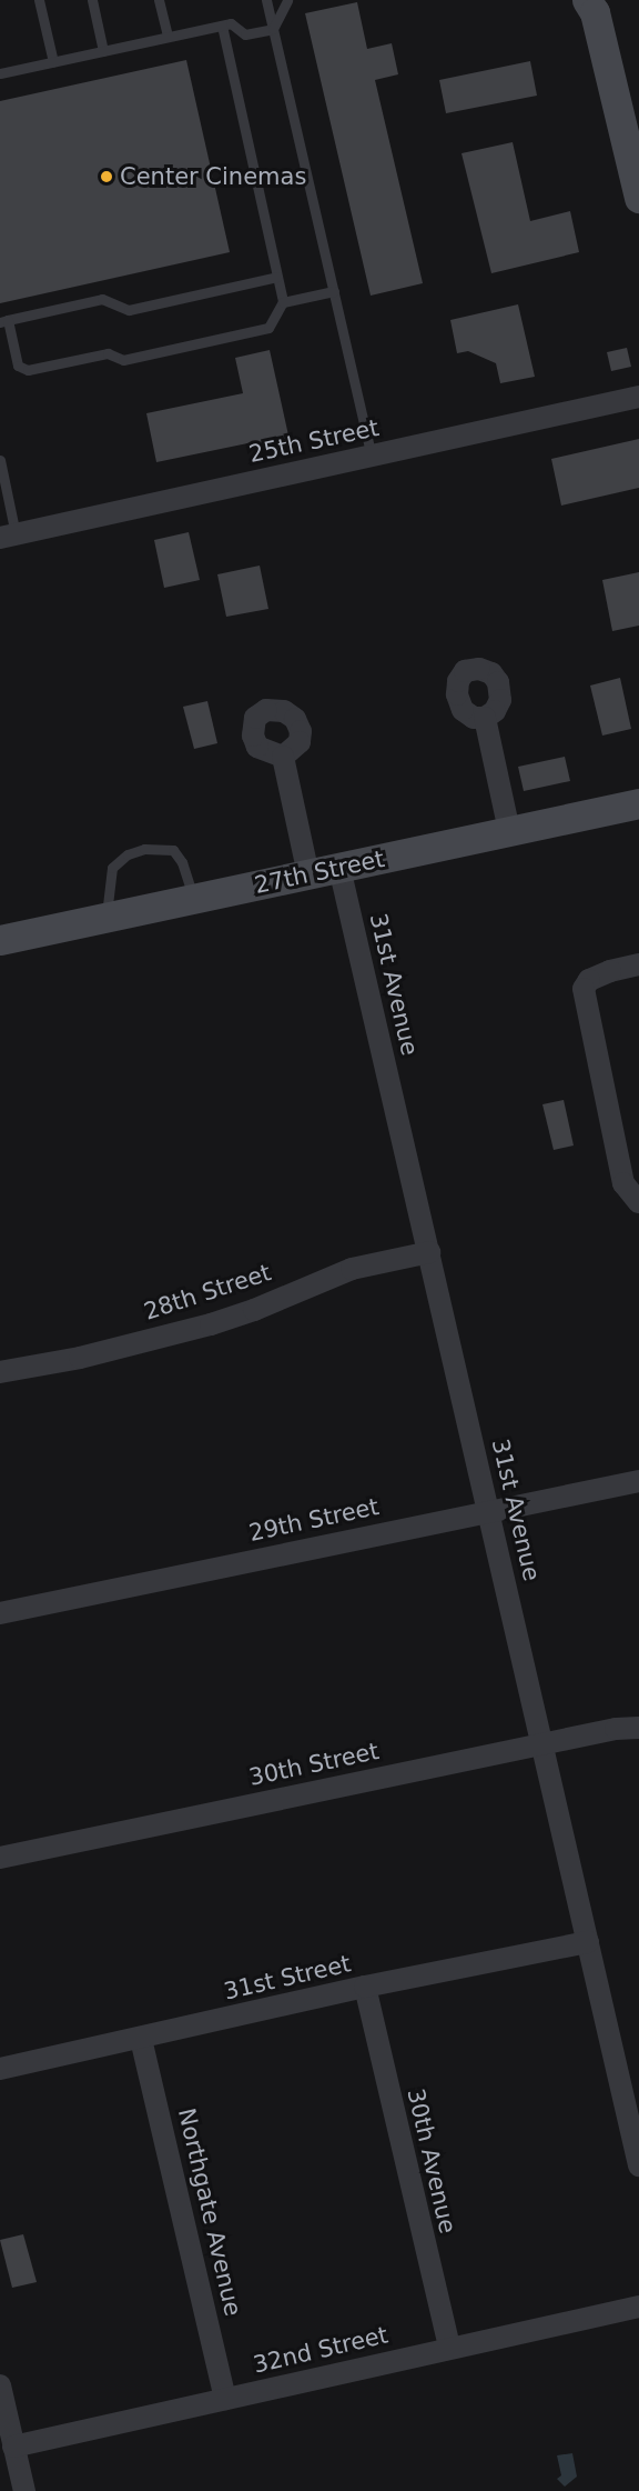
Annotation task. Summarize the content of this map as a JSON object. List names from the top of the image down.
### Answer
{
  "streets": {
    "street": [
      "25th Street",
      "27th Street",
      "31st Avenue",
      "28th Street",
      "29th Street",
      "30th Street",
      "31st Street",
      "30th Avenue",
      "Northgate Avenue",
      "32nd Street"
    ]
  },
  "crossings": [
    ["27th Street", "31st Avenue"],
    ["31st Avenue", "28th Street"],
    ["31st Avenue", "29th Street"],
    ["31st Avenue", "30th Street"],
    ["31st Avenue", "31st Street"],
    ["31st Street", "30th Avenue"],
    ["31st Street", "Northgate Avenue"],
    ["30th Avenue", "32nd Street"],
    ["Northgate Avenue", "32nd Street"]
  ],
  "places": ["Center Cinemas"]
}
